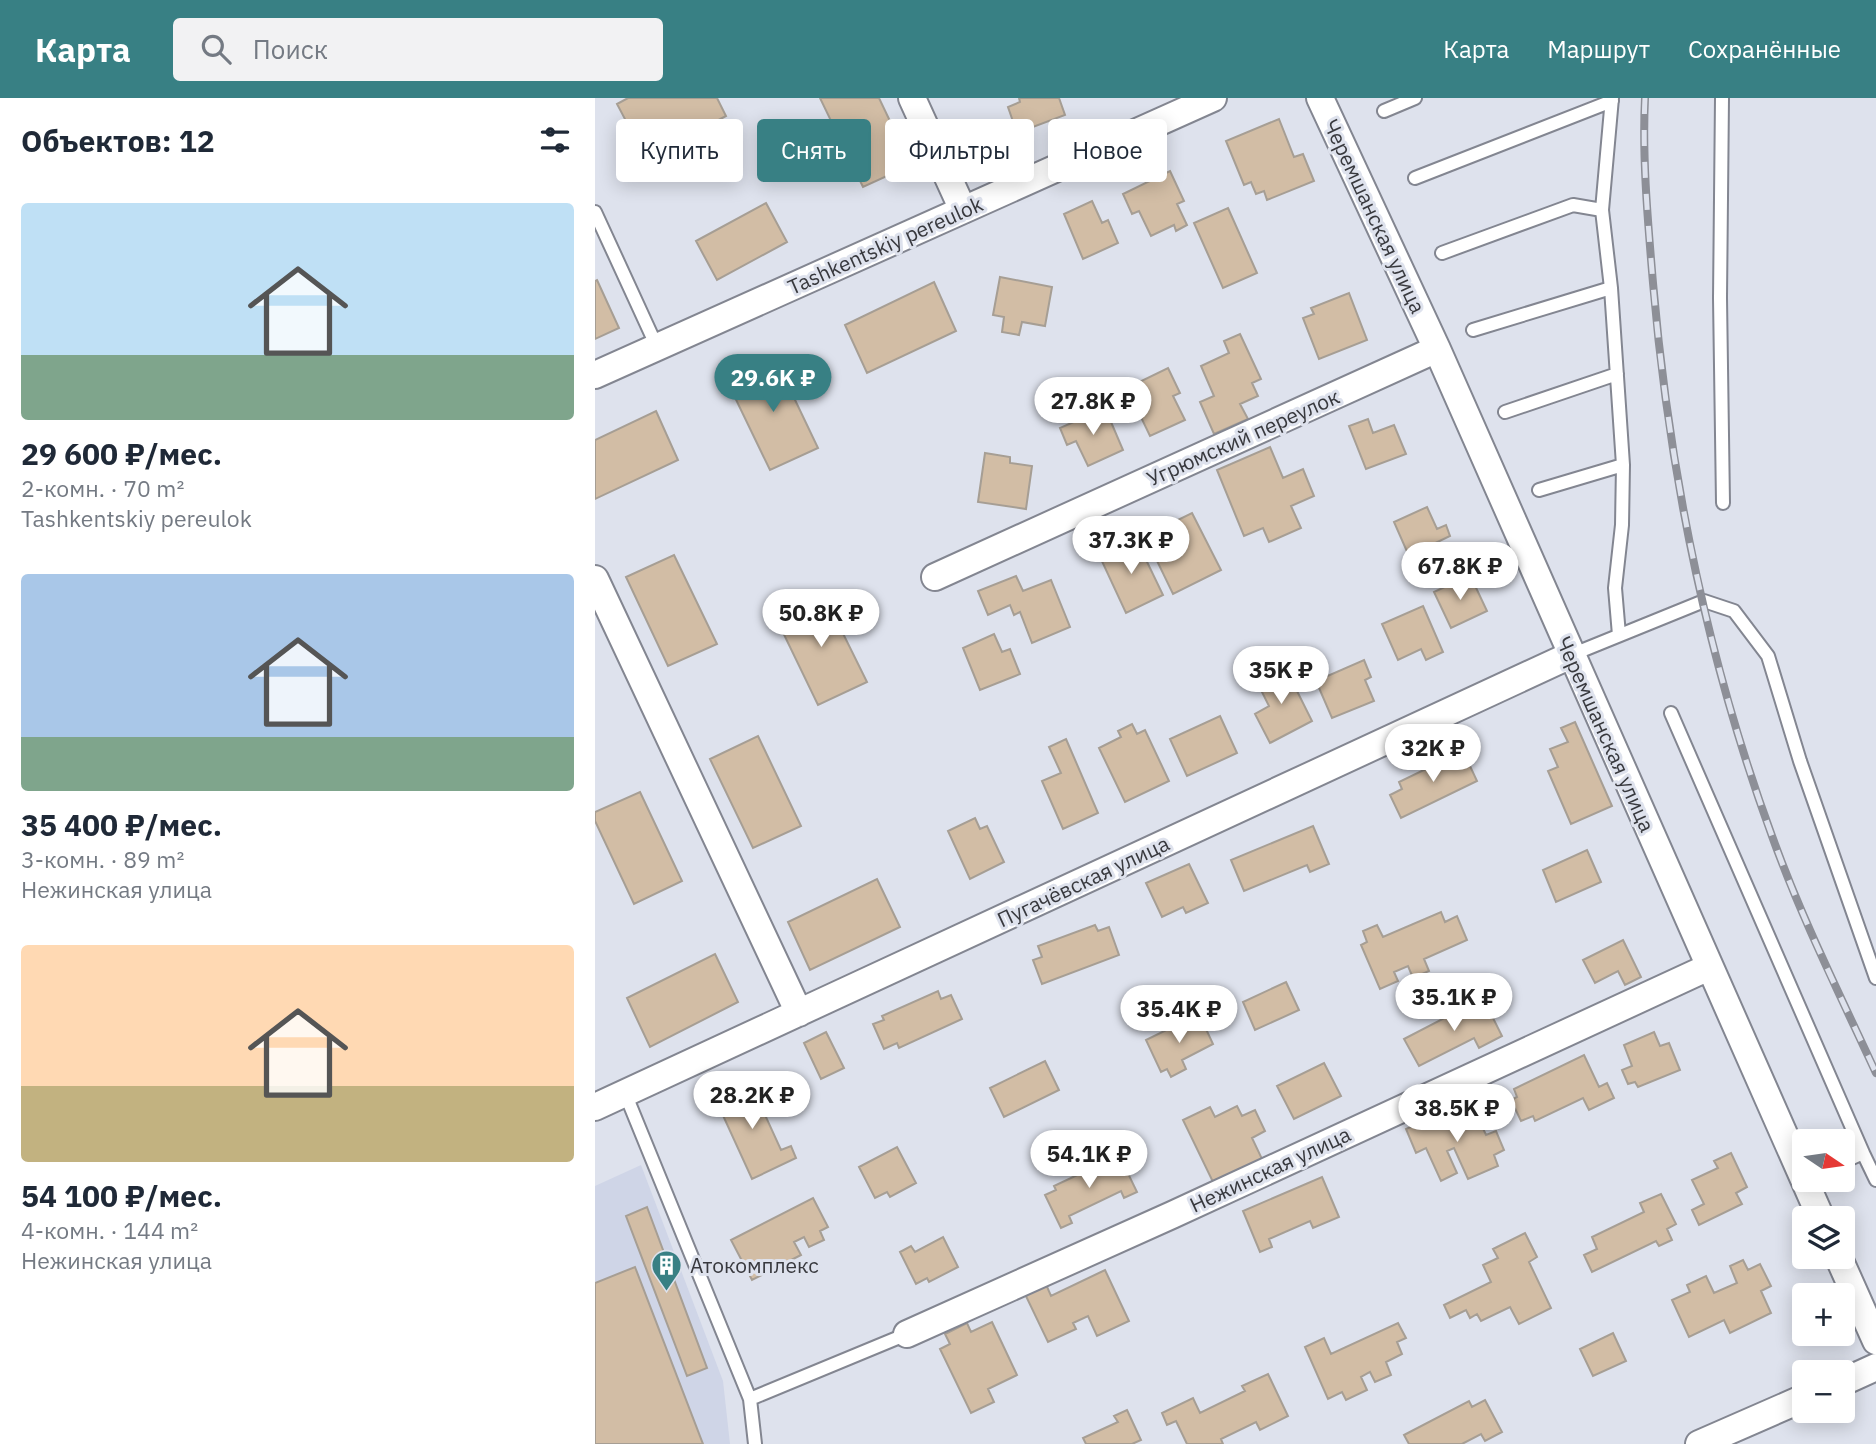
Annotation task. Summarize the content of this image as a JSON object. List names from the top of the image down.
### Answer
{
  "streets": {
    "street": [
      "Черемшанская улица",
      "Tashkentskiy pereulok",
      "Угрюмский переулок",
      "Пугачёвская улица",
      "Нежинская улица"
    ]
  },
  "crossings": [
    ["Черемшанская улица", "Угрюмский переулок"],
    ["Черемшанская улица", "Пугачёвская улица"],
    ["Черемшанская улица", "Нежинская улица"]
  ],
  "places": {
    "building": ["Атокомплекс"]
  },
  "north": "right",
  "page": {
    "header": "Карта",
    "search": "Поиск",
    "nav": ["Карта", "Маршрут", "Сохранённые"],
    "heading": "Объектов: 12",
    "chip": [
      "Купить",
      "Снять",
      "Фильтры",
      "Новое"
    ],
    "list": [
      {
        "name": "29 600 ₽/мес.",
        "note": "2-комн. · 70 m² · Tashkentskiy pereulok"
      },
      {
        "name": "35 400 ₽/мес.",
        "note": "3-комн. · 89 m² · Нежинская улица"
      },
      {
        "name": "54 100 ₽/мес.",
        "note": "4-комн. · 144 m² · Нежинская улица"
      }
    ],
    "price": [
      "29.6K ₽",
      "27.8K ₽",
      "37.3K ₽",
      "67.8K ₽",
      "50.8K ₽",
      "35K ₽",
      "32K ₽",
      "35.1K ₽",
      "35.4K ₽",
      "28.2K ₽",
      "38.5K ₽",
      "54.1K ₽"
    ],
    "map_buttons": ["+", "−"]
  }
}
